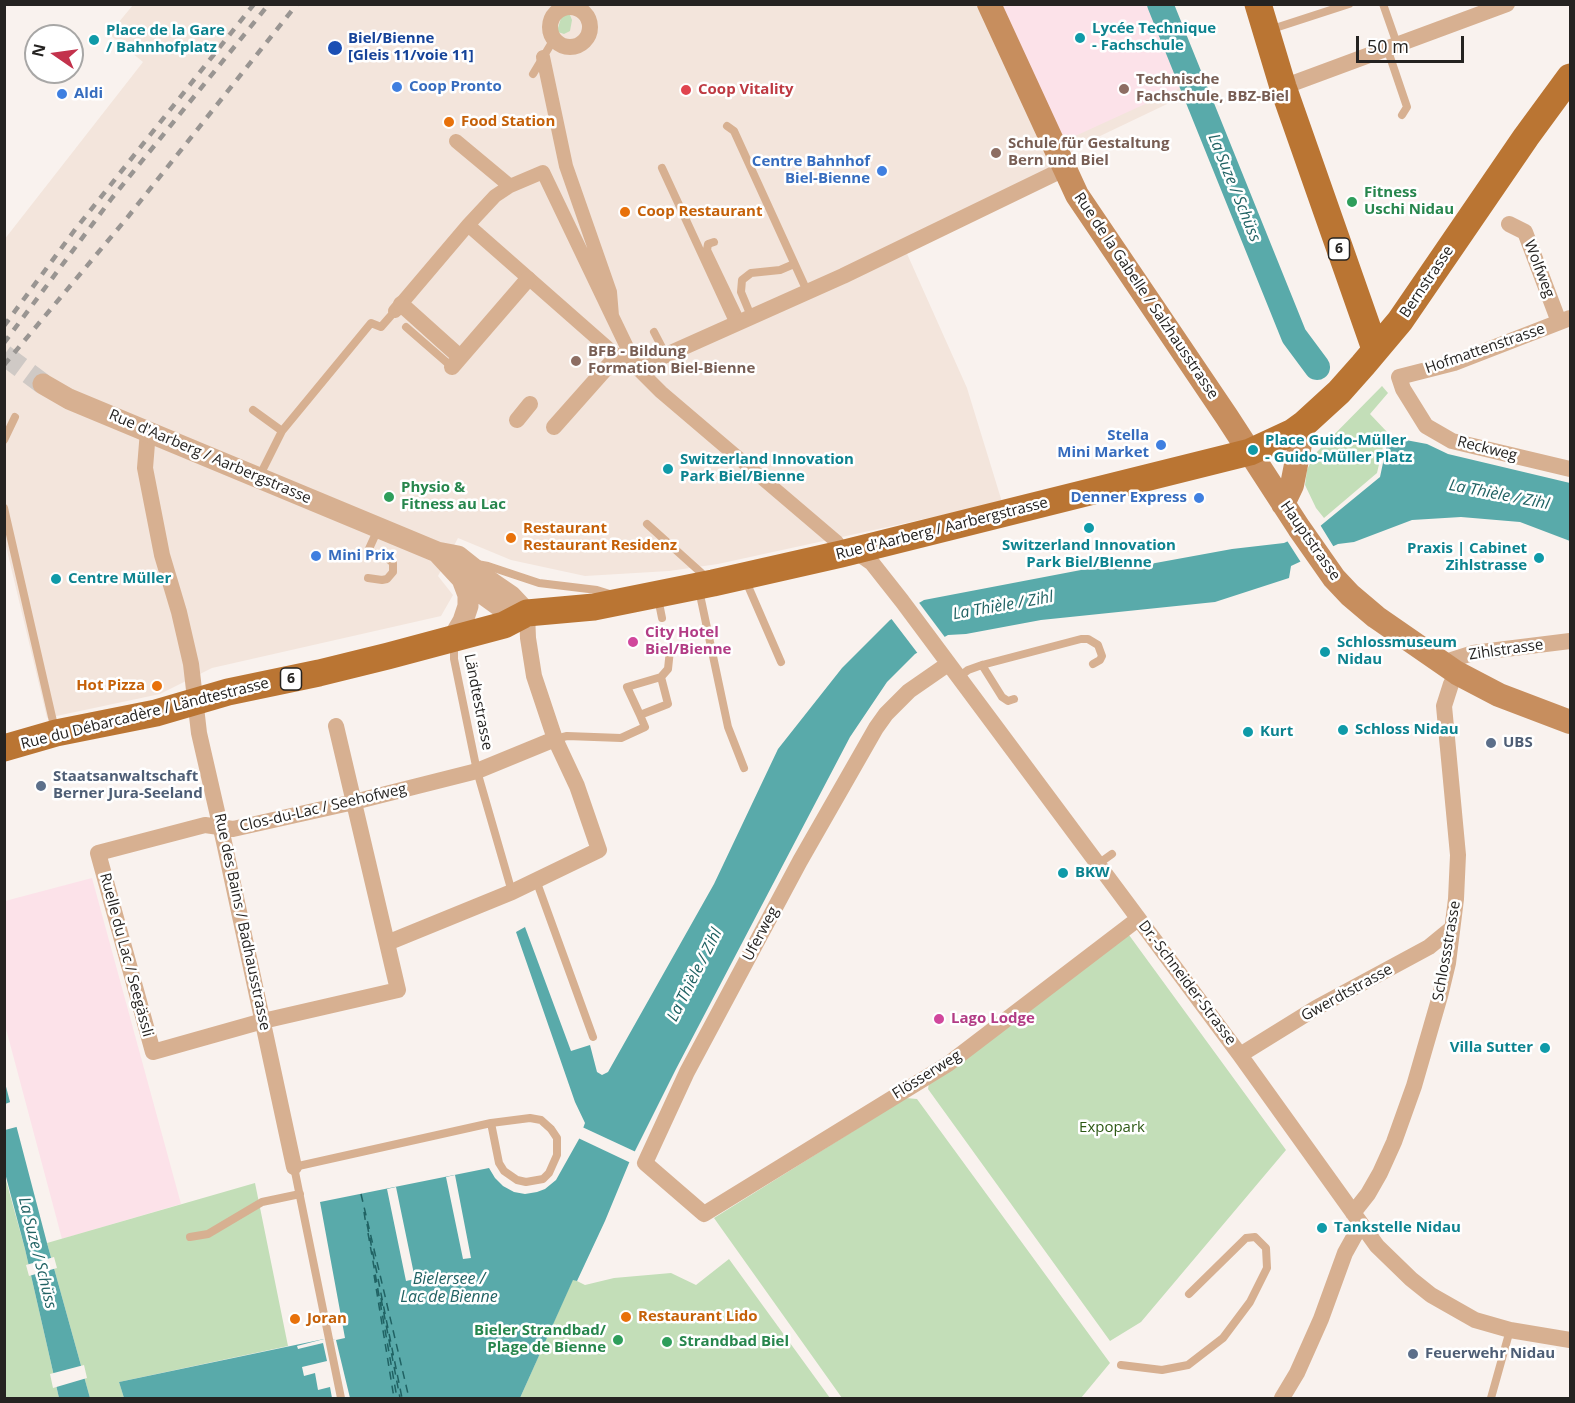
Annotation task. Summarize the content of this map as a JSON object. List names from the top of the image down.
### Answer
{
  "streets": {
    "main road": [
      "6",
      "Bernstrasse",
      "Rue de la Gabelle / Salzhausstrasse",
      "Rue d'Aarberg / Aarbergstrasse",
      "Hauptstrasse",
      "Rue du Débarcadère / Ländtestrasse"
    ],
    "street": [
      "Wolfweg",
      "Hofmattenstrasse",
      "Reckweg",
      "Zihlstrasse",
      "Clos-du-Lac / Seehofweg",
      "Rue des Bains / Badhausstrasse",
      "Uferweg",
      "Schlossstrasse",
      "Ruelle du Lac / Seegässli",
      "Dr.-Schneider-Strasse",
      "Gwerdtstrasse",
      "Flösserweg"
    ],
    "lane": ["Ländtestrasse"]
  },
  "crossings": [
    ["6", "Bernstrasse"],
    ["Wolfweg", "Hofmattenstrasse"],
    ["Bernstrasse", "Rue de la Gabelle / Salzhausstrasse"],
    ["Bernstrasse", "Rue d'Aarberg / Aarbergstrasse"],
    ["Bernstrasse", "Hauptstrasse"],
    ["Rue de la Gabelle / Salzhausstrasse", "Rue d'Aarberg / Aarbergstrasse"],
    ["Rue de la Gabelle / Salzhausstrasse", "Hauptstrasse"],
    ["Hofmattenstrasse", "Reckweg"],
    ["Rue d'Aarberg / Aarbergstrasse", "Hauptstrasse"],
    ["Rue d'Aarberg / Aarbergstrasse", "Rue du Débarcadère / Ländtestrasse"],
    ["Rue d'Aarberg / Aarbergstrasse", "Rue des Bains / Badhausstrasse"],
    ["Rue d'Aarberg / Aarbergstrasse", "Dr.-Schneider-Strasse"],
    ["Hauptstrasse", "Zihlstrasse"],
    ["Hauptstrasse", "Schlossstrasse"],
    ["Zihlstrasse", "Schlossstrasse"],
    ["Ländtestrasse", "Rue du Débarcadère / Ländtestrasse"],
    ["Ländtestrasse", "Clos-du-Lac / Seehofweg"],
    ["Rue du Débarcadère / Ländtestrasse", "Rue des Bains / Badhausstrasse"],
    ["Clos-du-Lac / Seehofweg", "Rue des Bains / Badhausstrasse"],
    ["Clos-du-Lac / Seehofweg", "Ruelle du Lac / Seegässli"],
    ["Rue des Bains / Badhausstrasse", "Ruelle du Lac / Seegässli"],
    ["Uferweg", "Dr.-Schneider-Strasse"],
    ["Uferweg", "Flösserweg"],
    ["Schlossstrasse", "Dr.-Schneider-Strasse"],
    ["Schlossstrasse", "Gwerdtstrasse"],
    ["Dr.-Schneider-Strasse", "Gwerdtstrasse"],
    ["Dr.-Schneider-Strasse", "Flösserweg"]
  ],
  "water": ["La Suze / Schüss", "La Thièle / Zihl", "Bielersee / Lac de Bienne"],
  "parks": ["Expopark"],
  "places": [
    "Lycée Technique - Fachschule",
    "Place de la Gare / Bahnhofplatz",
    "Biel/Bienne [Gleis 11/voie 11]",
    "Coop Pronto",
    "Technische Fachschule, BBZ-Biel",
    "Coop Vitality",
    "Aldi",
    "Food Station",
    "Schule für Gestaltung Bern und Biel",
    "Centre Bahnhof Biel-Bienne",
    "Fitness Uschi Nidau",
    "Coop Restaurant",
    "BFB - Bildung Formation Biel-Bienne",
    "Stella Mini Market",
    "Place Guido-Müller - Guido-Müller Platz",
    "Switzerland Innovation Park Biel/Bienne",
    "Physio & Fitness au Lac",
    "Denner Express",
    "Switzerland Innovation Park Biel/BIenne",
    "Restaurant Restaurant Residenz",
    "Mini Prix",
    "Praxis | Cabinet Zihlstrasse",
    "Centre Müller",
    "City Hotel Biel/Bienne",
    "Schlossmuseum Nidau",
    "Hot Pizza",
    "Schloss Nidau",
    "Kurt",
    "UBS",
    "Staatsanwaltschaft Berner Jura-Seeland",
    "BKW",
    "Lago Lodge",
    "Villa Sutter",
    "Tankstelle Nidau",
    "Restaurant Lido",
    "Joran",
    "Bieler Strandbad/ Plage de Bienne",
    "Strandbad Biel",
    "Feuerwehr Nidau"
  ],
  "scale_bar": "50 m",
  "north": "left"
}
